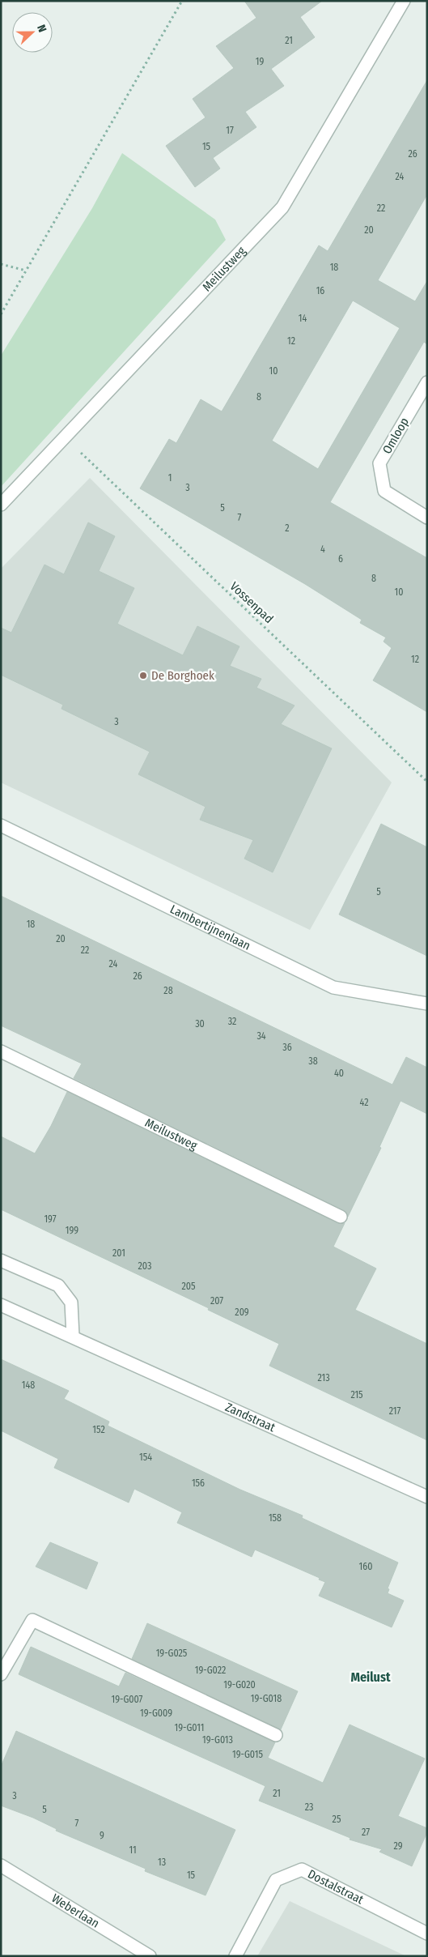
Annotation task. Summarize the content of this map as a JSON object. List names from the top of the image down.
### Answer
{
  "streets": {
    "street": [
      "Meilustweg",
      "Omloop",
      "Lambertijnenlaan",
      "Zandstraat",
      "Dostalstraat",
      "Weberlaan"
    ],
    "path": ["Vossenpad"]
  },
  "crossings": [
    ["Meilustweg", "Vossenpad"]
  ],
  "districts": ["Meilust"],
  "places": ["De Borghoek"],
  "house_numbers": [
    "21",
    "19",
    "17",
    "15",
    "26",
    "24",
    "22",
    "20",
    "18",
    "16",
    "14",
    "12",
    "10",
    "8",
    "1",
    "3",
    "5",
    "7",
    "2",
    "4",
    "6",
    "8",
    "10",
    "12",
    "3",
    "5",
    "18",
    "20",
    "22",
    "24",
    "26",
    "28",
    "32",
    "30",
    "34",
    "36",
    "38",
    "40",
    "42",
    "197",
    "199",
    "201",
    "203",
    "205",
    "207",
    "209",
    "213",
    "148",
    "215",
    "217",
    "152",
    "154",
    "156",
    "158",
    "160",
    "19-G025",
    "19-G022",
    "19-G020",
    "19-G018",
    "19-G007",
    "19-G009",
    "19-G011",
    "19-G013",
    "19-G015",
    "21",
    "3",
    "23",
    "5",
    "25",
    "7",
    "27",
    "9",
    "29",
    "11",
    "13",
    "15"
  ],
  "north": "right"
}
